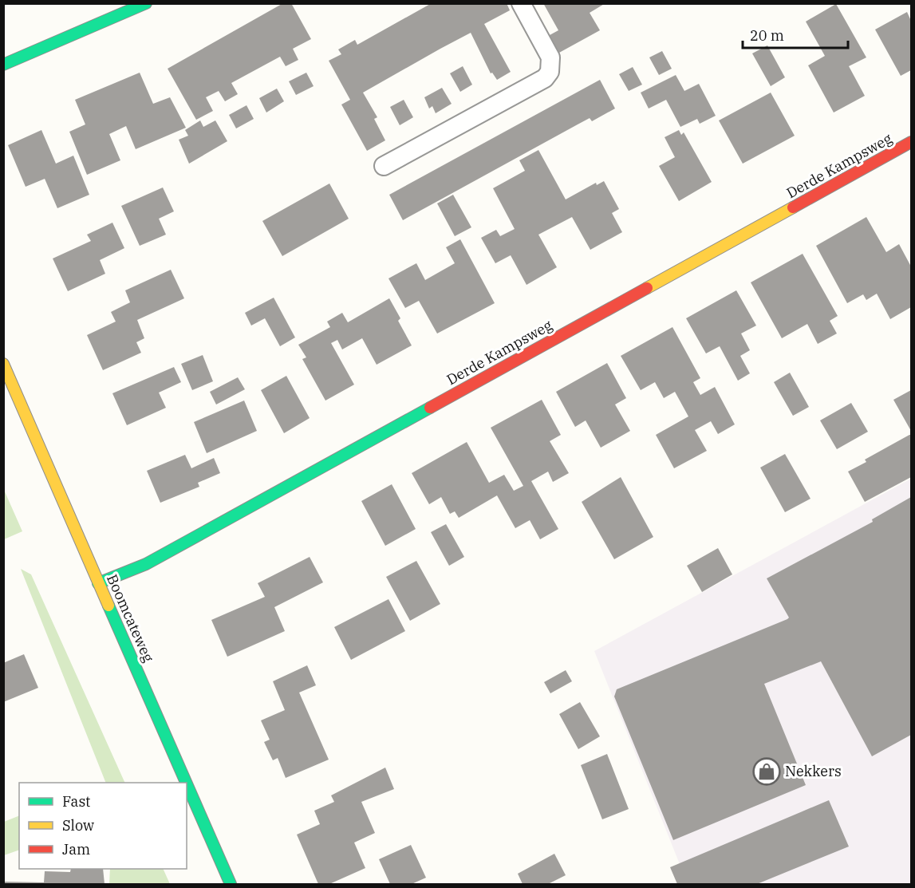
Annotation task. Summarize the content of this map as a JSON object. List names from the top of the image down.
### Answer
{
  "streets": {
    "street": ["Derde Kampsweg", "Boomcateweg"]
  },
  "crossings": [
    ["Derde Kampsweg", "Boomcateweg"]
  ],
  "places": {
    "shop": ["Nekkers"]
  },
  "legend": ["Fast", "Slow", "Jam"],
  "scale_bar": "20 m"
}
